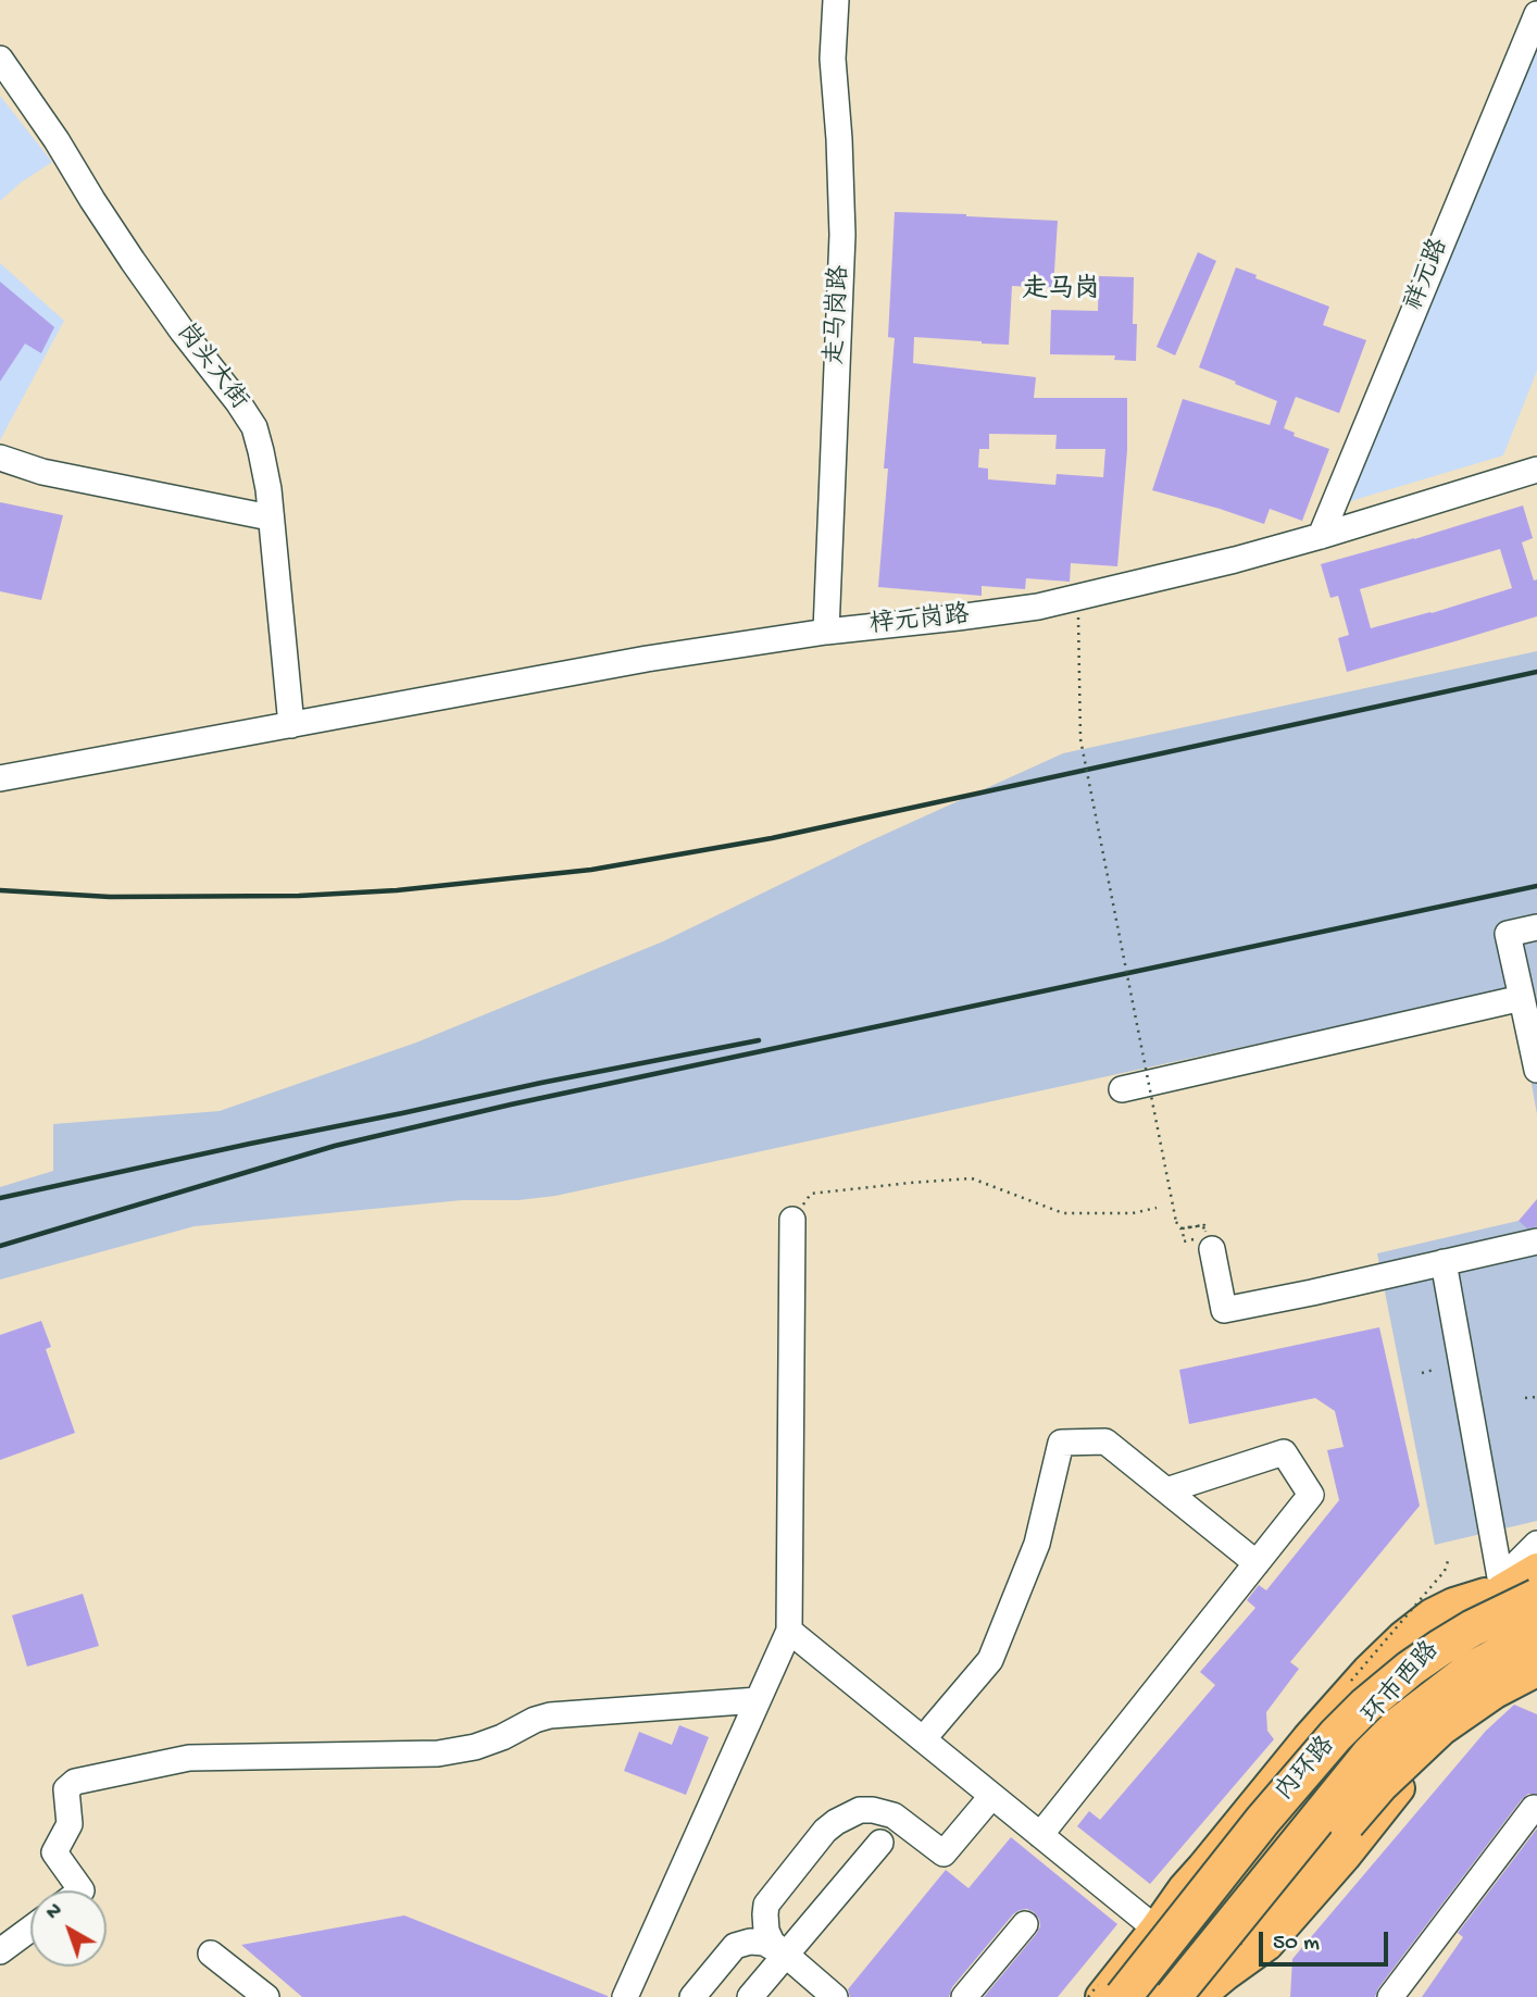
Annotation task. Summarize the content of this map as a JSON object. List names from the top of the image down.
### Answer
{
  "streets": {
    "highway": ["内环路"],
    "main road": ["环市西路"],
    "street": [
      "祥元路",
      "走马岗路",
      "岗头大街",
      "梓元岗路"
    ]
  },
  "crossings": [
    ["祥元路", "梓元岗路"],
    ["走马岗路", "梓元岗路"],
    ["岗头大街", "梓元岗路"],
    ["环市西路", "内环路"]
  ],
  "districts": ["走马岗"],
  "scale_bar": "50 m",
  "north": "top left"
}
